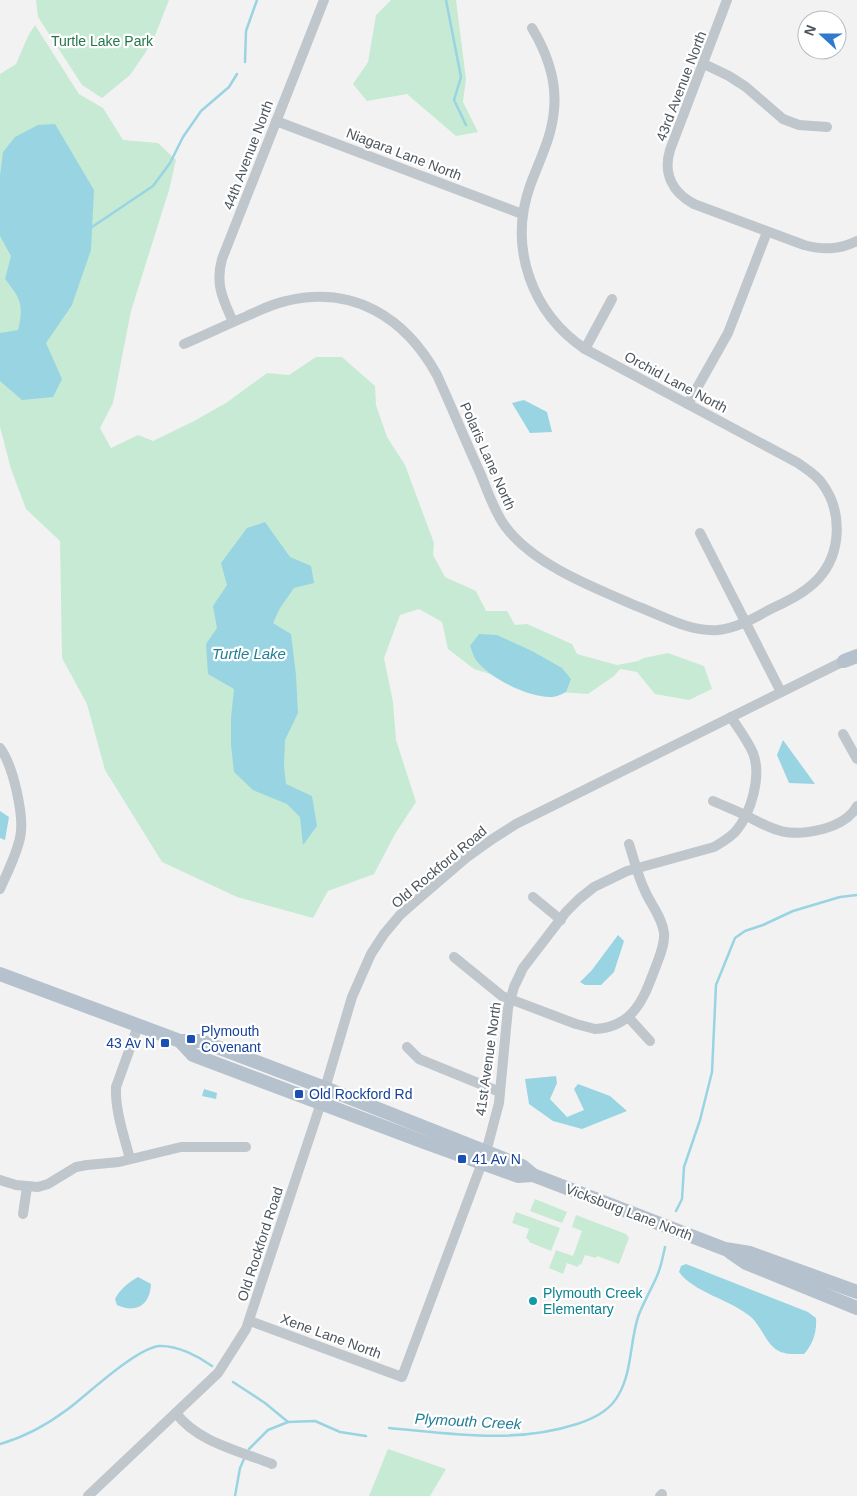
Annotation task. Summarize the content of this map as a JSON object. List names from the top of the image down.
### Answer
{
  "streets": {
    "main road": ["Vicksburg Lane North"],
    "street": [
      "43rd Avenue North",
      "Niagara Lane North",
      "44th Avenue North",
      "Orchid Lane North",
      "Polaris Lane North",
      "Old Rockford Road",
      "41st Avenue North",
      "Xene Lane North"
    ]
  },
  "crossings": [
    ["Niagara Lane North", "44th Avenue North"],
    ["Niagara Lane North", "Orchid Lane North"],
    ["44th Avenue North", "Polaris Lane North"],
    ["Orchid Lane North", "Polaris Lane North"],
    ["Old Rockford Road", "41st Avenue North"],
    ["Old Rockford Road", "Vicksburg Lane North"],
    ["Old Rockford Road", "Xene Lane North"],
    ["41st Avenue North", "Vicksburg Lane North"],
    ["41st Avenue North", "Xene Lane North"]
  ],
  "water": ["Turtle Lake", "Plymouth Creek"],
  "parks": ["Turtle Lake Park"],
  "places": {
    "transit": [
      "Plymouth Covenant",
      "43 Av N",
      "Old Rockford Rd",
      "41 Av N"
    ],
    "other": ["Plymouth Creek Elementary"]
  },
  "north": "left"
}
